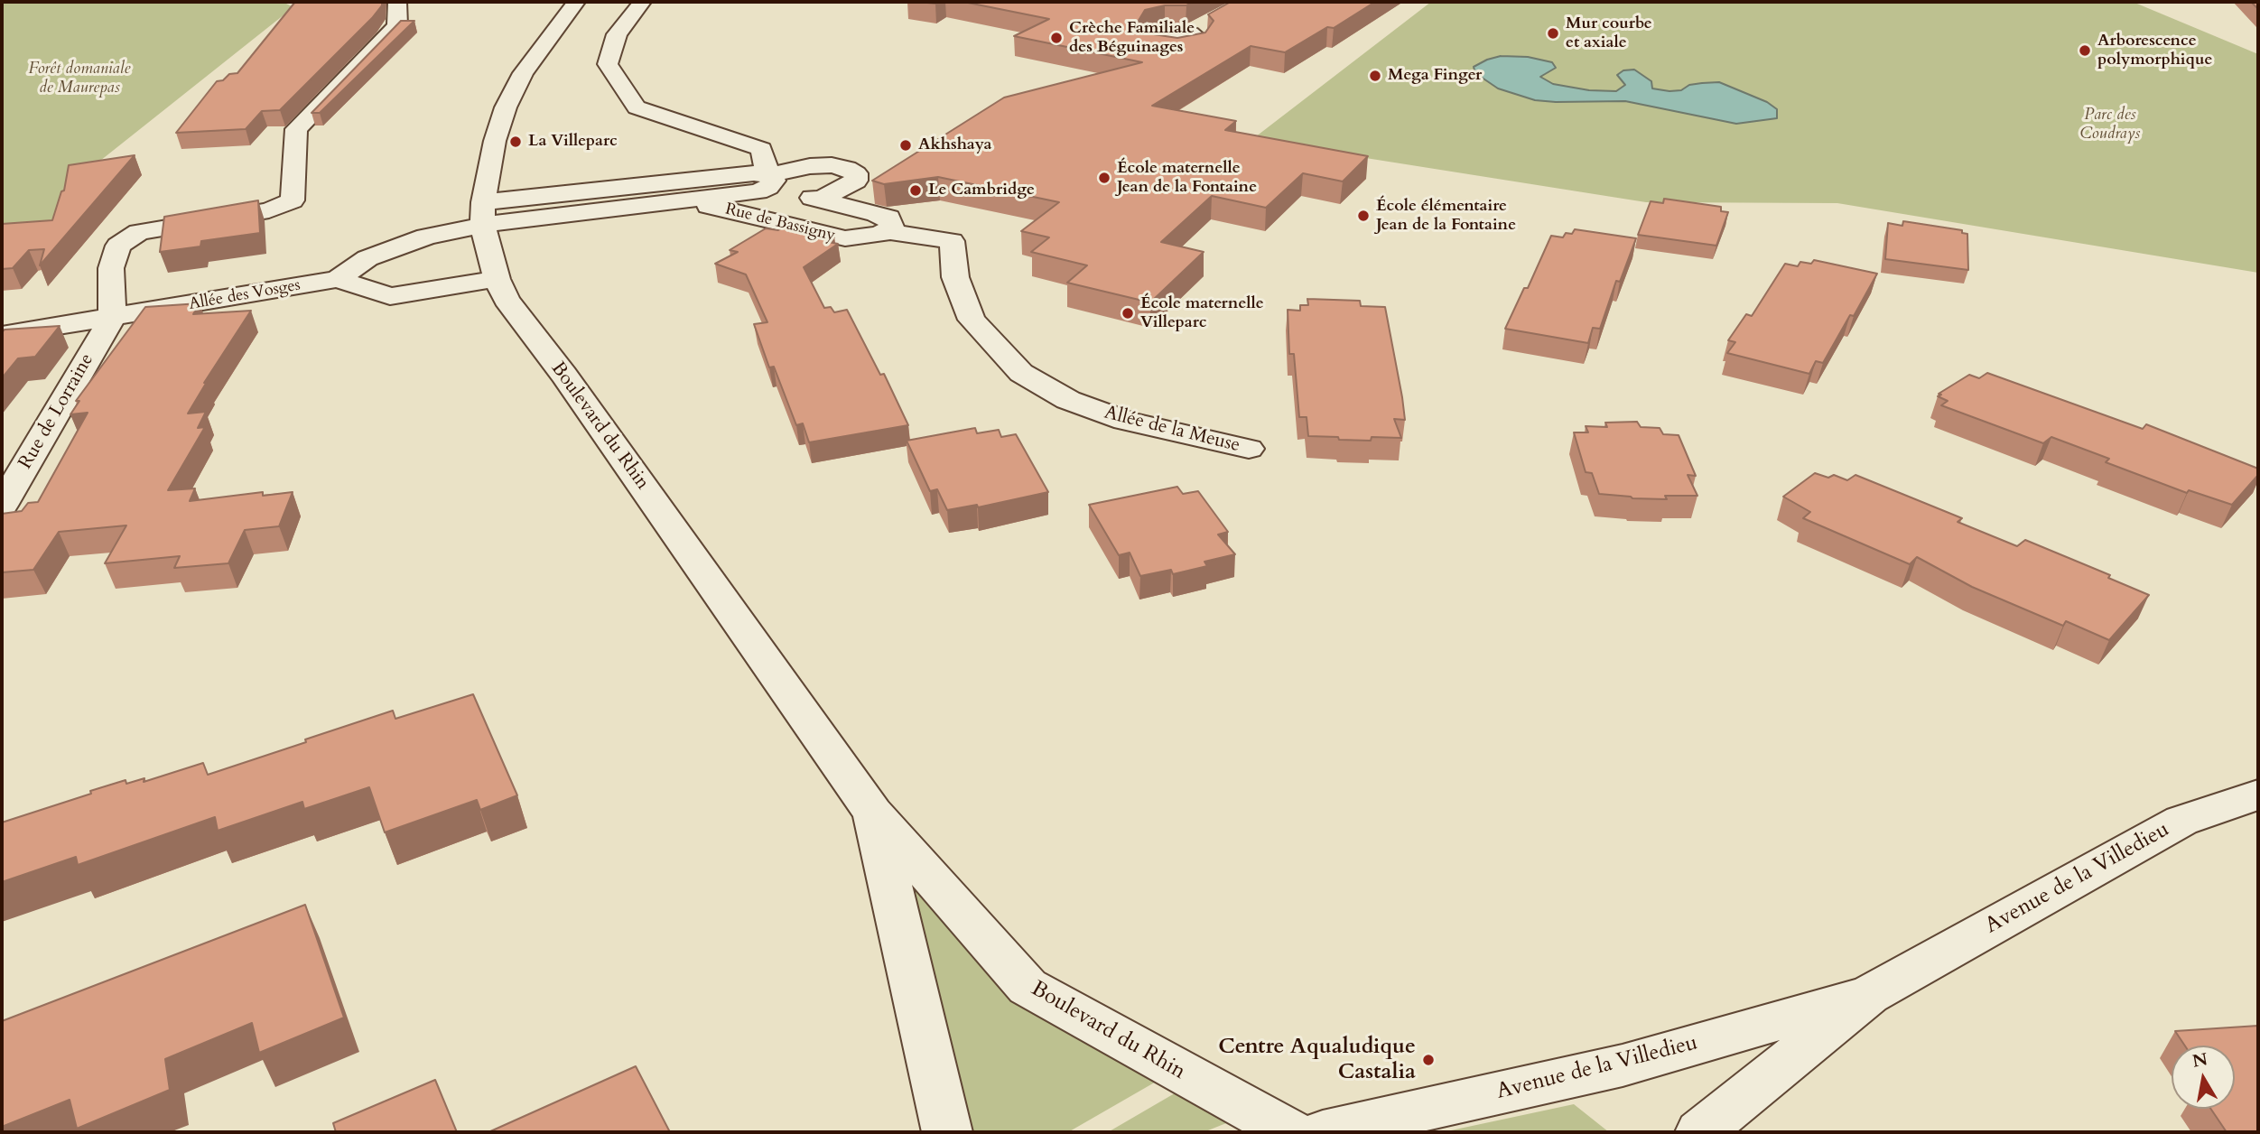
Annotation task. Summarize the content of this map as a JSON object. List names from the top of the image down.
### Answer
{
  "streets": {
    "street": [
      "Rue de Bassigny",
      "Allée des Vosges",
      "Rue de Lorraine",
      "Boulevard du Rhin",
      "Allée de la Meuse",
      "Avenue de la Villedieu"
    ]
  },
  "crossings": [
    ["Rue de Bassigny", "Allée des Vosges"],
    ["Rue de Bassigny", "Boulevard du Rhin"],
    ["Rue de Bassigny", "Allée de la Meuse"],
    ["Allée des Vosges", "Rue de Lorraine"]
  ],
  "parks": ["Forêt domaniale de Maurepas", "Parc des Coudrays"],
  "places": [
    "Mur courbe et axiale",
    "Crèche Familiale des Béguinages",
    "Arborescence polymorphique",
    "Mega Finger",
    "La Villeparc",
    "Akhshaya",
    "École maternelle Jean de la Fontaine",
    "Le Cambridge",
    "École élémentaire Jean de la Fontaine",
    "École maternelle Villeparc",
    "Centre Aqualudique Castalia"
  ],
  "north": "top"
}
